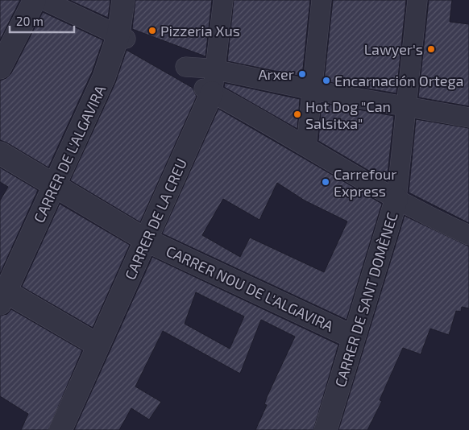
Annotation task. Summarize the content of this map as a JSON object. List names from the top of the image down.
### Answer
{
  "streets": {
    "street": [
      "CARRER DE L'ALGAVIRA",
      "CARRER DE LA CREU",
      "CARRER NOU DE L'ALGAVIRA",
      "CARRER DE SANT DOMÈNEC"
    ]
  },
  "crossings": [
    ["CARRER DE L'ALGAVIRA", "CARRER NOU DE L'ALGAVIRA"],
    ["CARRER DE LA CREU", "CARRER NOU DE L'ALGAVIRA"],
    ["CARRER NOU DE L'ALGAVIRA", "CARRER DE SANT DOMÈNEC"]
  ],
  "places": [
    "Pizzeria Xus",
    "Lawyer's",
    "Arxer",
    "Encarnación Ortega",
    "Hot Dog \"Can Salsitxa\"",
    "Carrefour Express"
  ],
  "scale_bar": "20 m"
}
